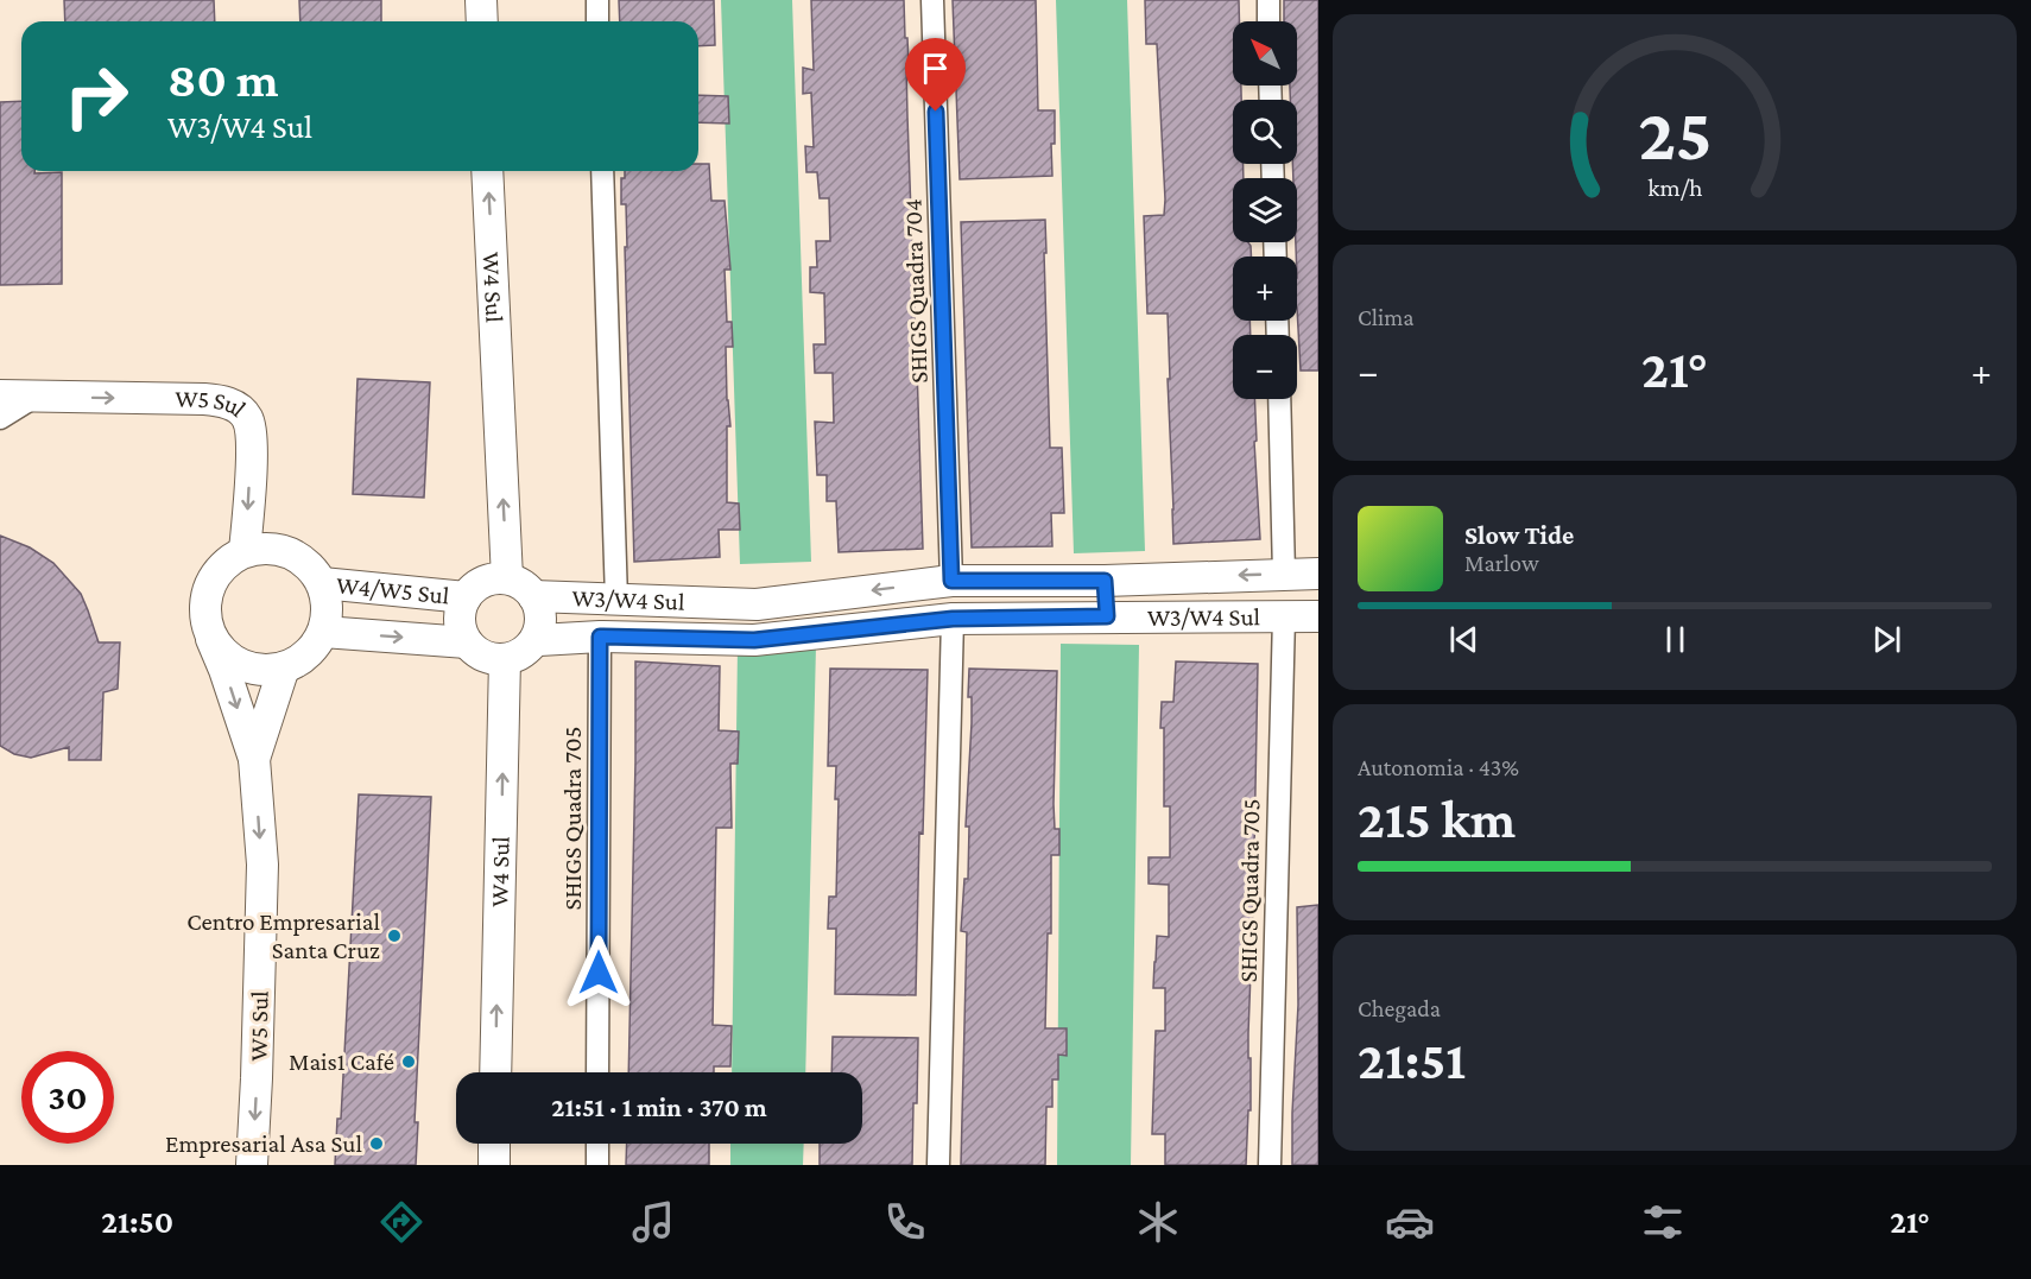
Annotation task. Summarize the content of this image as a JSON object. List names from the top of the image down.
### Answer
{
  "streets": {
    "main road": [
      "W4 Sul",
      "W5 Sul",
      "W4/W5 Sul",
      "W3/W4 Sul"
    ],
    "street": ["SHIGS Quadra 704", "SHIGS Quadra 705"]
  },
  "crossings": [
    ["W4 Sul", "W4/W5 Sul"],
    ["W4 Sul", "W3/W4 Sul"],
    ["SHIGS Quadra 704", "W3/W4 Sul"],
    ["W5 Sul", "W4/W5 Sul"],
    ["W4/W5 Sul", "W3/W4 Sul"],
    ["W3/W4 Sul", "SHIGS Quadra 705"]
  ],
  "one_way": ["W4 Sul", "W5 Sul"],
  "places": ["Centro Empresarial Santa Cruz", "Mais1 Café", "Empresarial Asa Sul"],
  "north": "top left",
  "page": {
    "map_buttons": ["+", "−"],
    "turn": ["80 m", "W3/W4 Sul"],
    "tile": [
      "Clima",
      ["Autonomia · 43%", "215 km"],
      ["Chegada", "21:51"]
    ],
    "heat": ["−", "21°", "+"],
    "song": ["Slow Tide", "Marlow"],
    "limit": "30",
    "trip": "21:51 · 1 min · 370 m",
    "tabs": ["21:50", "21°"],
    "gauge": ["25", "km/h"]
  }
}
